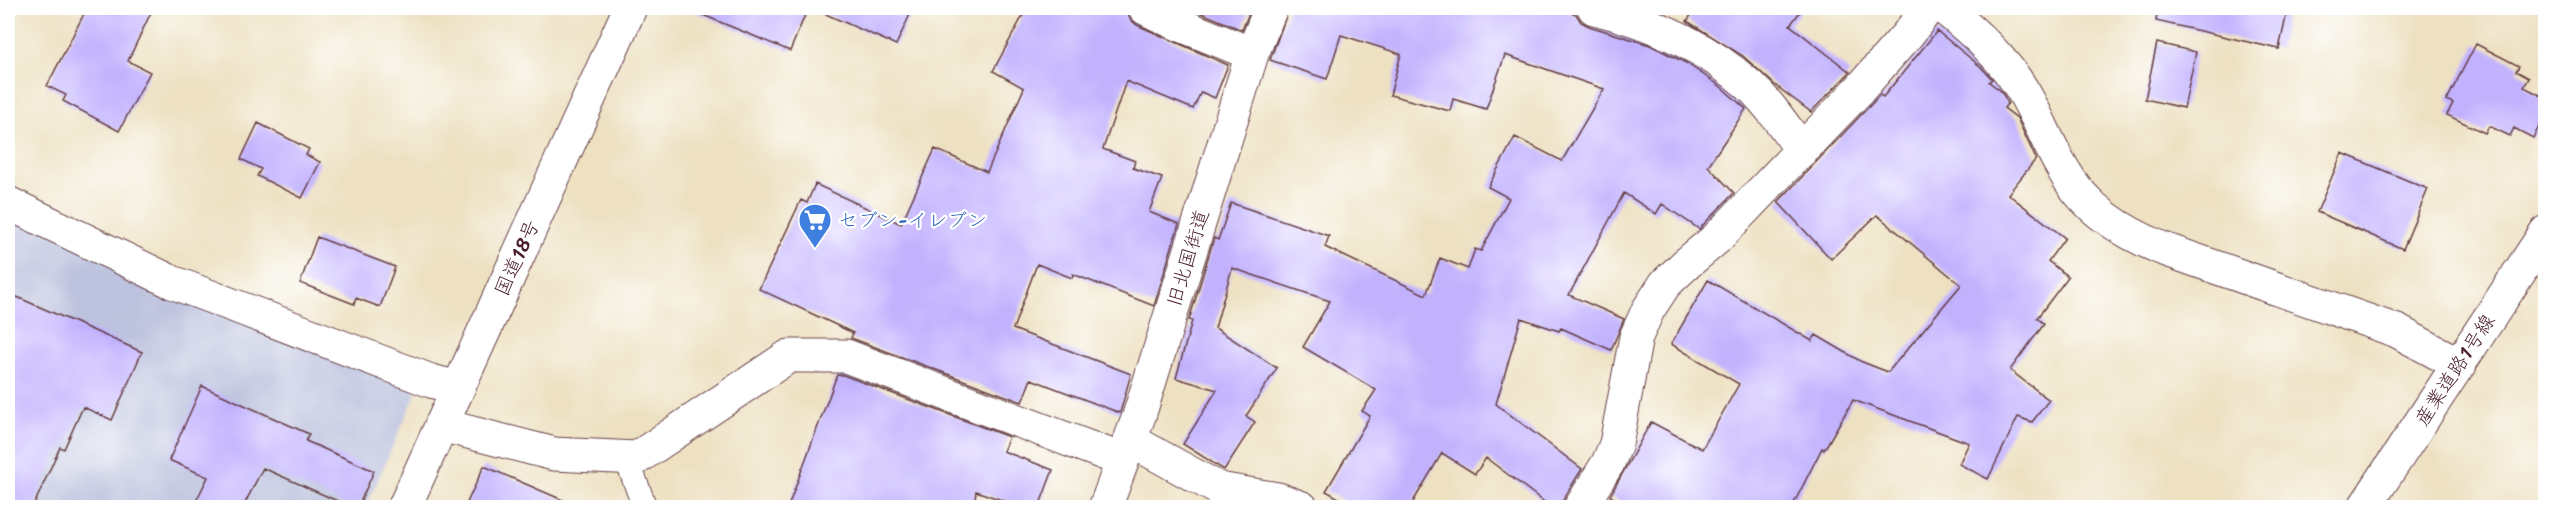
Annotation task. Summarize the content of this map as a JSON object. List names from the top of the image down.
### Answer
{
  "streets": {
    "main road": ["国道18号", "旧北国街道", "産業道路1号線"]
  },
  "places": {
    "supermarket": ["セブン-イレブン"]
  }
}
